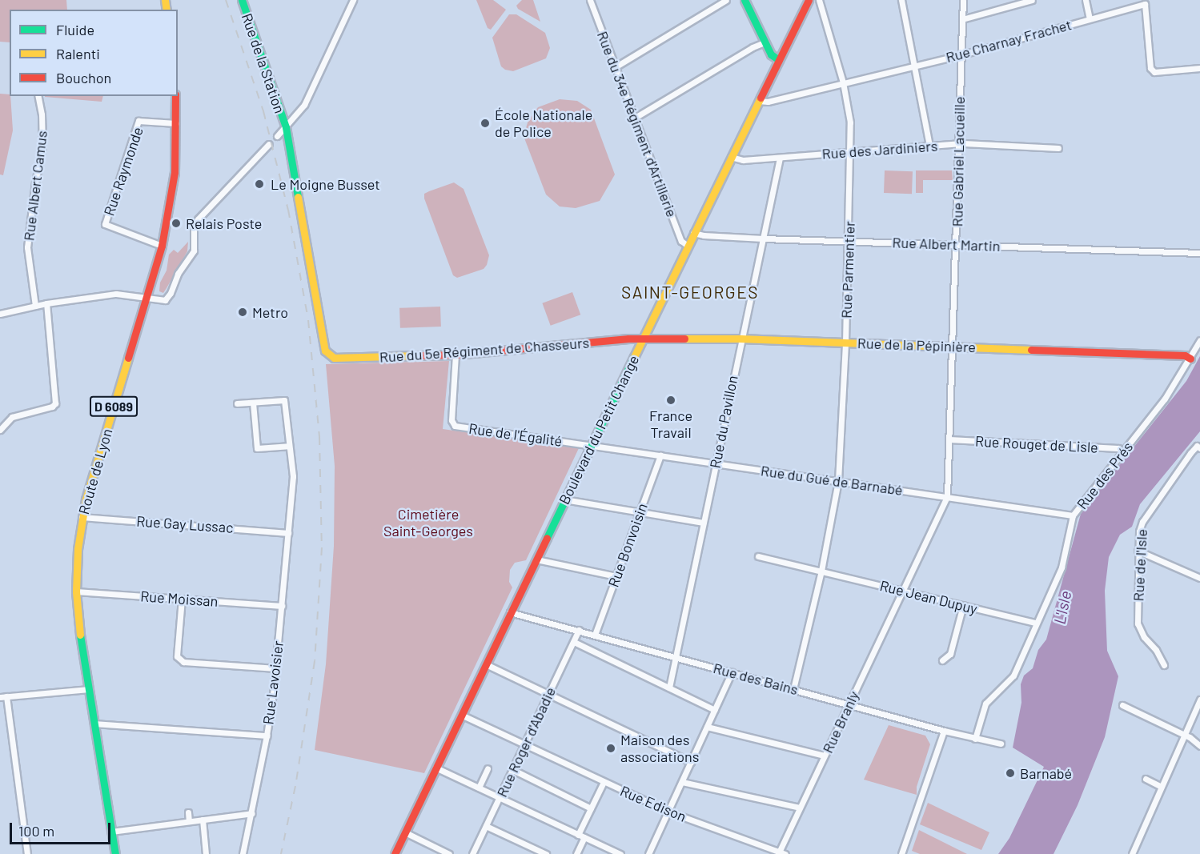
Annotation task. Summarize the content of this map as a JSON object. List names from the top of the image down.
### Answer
{
  "streets": {
    "main road": [
      "Rue de la Station",
      "Rue de la Pépinière",
      "Rue du 5e Régiment de Chasseurs",
      "D 6089",
      "Boulevard du Petit Change",
      "Route de Lyon"
    ],
    "street": [
      "Rue Charnay Frachet",
      "Rue du 34e Régiment d'Artillerie",
      "Rue des Jardiniers",
      "Rue Gabriel Lacueille",
      "Rue Raymonde",
      "Rue Albert Camus",
      "Rue Albert Martin",
      "Rue Parmentier",
      "Rue du Pavillon",
      "Rue de l'Égalité",
      "Rue Rouget de Lisle",
      "Rue des Prés",
      "Rue du Gué de Barnabé",
      "Rue Gay Lussac",
      "Rue Bonvoisin",
      "Rue de l'Isle",
      "Rue Jean Dupuy",
      "Rue Moissan",
      "Rue des Bains",
      "Rue Lavoisier",
      "Rue Branly",
      "Rue Roger d'Abadie",
      "Rue Edison"
    ]
  },
  "crossings": [
    ["Rue Charnay Frachet", "Rue Gabriel Lacueille"],
    ["Rue Charnay Frachet", "Rue Parmentier"],
    ["Rue Charnay Frachet", "Boulevard du Petit Change"],
    ["Rue de la Station", "Rue du 5e Régiment de Chasseurs"],
    ["Rue du 34e Régiment d'Artillerie", "Boulevard du Petit Change"],
    ["Rue des Jardiniers", "Rue Gabriel Lacueille"],
    ["Rue des Jardiniers", "Rue Parmentier"],
    ["Rue des Jardiniers", "Rue du Pavillon"],
    ["Rue des Jardiniers", "Boulevard du Petit Change"],
    ["Rue Gabriel Lacueille", "Rue Albert Martin"],
    ["Rue Gabriel Lacueille", "Rue de la Pépinière"],
    ["Rue Gabriel Lacueille", "Rue Rouget de Lisle"],
    ["Rue Gabriel Lacueille", "Rue du Gué de Barnabé"],
    ["Rue Gabriel Lacueille", "Rue Branly"],
    ["Rue Raymonde", "Route de Lyon"],
    ["Rue Albert Martin", "Rue Parmentier"],
    ["Rue Albert Martin", "Rue du Pavillon"],
    ["Rue Albert Martin", "Boulevard du Petit Change"],
    ["Rue Parmentier", "Rue de la Pépinière"],
    ["Rue Parmentier", "Rue du Gué de Barnabé"],
    ["Rue Parmentier", "Rue Jean Dupuy"],
    ["Rue Parmentier", "Rue des Bains"],
    ["Rue de la Pépinière", "Rue du 5e Régiment de Chasseurs"],
    ["Rue de la Pépinière", "Rue du Pavillon"],
    ["Rue de la Pépinière", "Boulevard du Petit Change"],
    ["Rue de la Pépinière", "Rue des Prés"],
    ["Rue du 5e Régiment de Chasseurs", "Boulevard du Petit Change"],
    ["Rue du 5e Régiment de Chasseurs", "Rue de l'Égalité"],
    ["Rue du Pavillon", "Rue du Gué de Barnabé"],
    ["Rue du Pavillon", "Rue des Bains"],
    ["Boulevard du Petit Change", "Rue de l'Égalité"],
    ["Boulevard du Petit Change", "Rue du Gué de Barnabé"],
    ["Boulevard du Petit Change", "Rue des Bains"],
    ["Boulevard du Petit Change", "Rue Edison"],
    ["Rue de l'Égalité", "Rue du Gué de Barnabé"],
    ["Rue Rouget de Lisle", "Rue des Prés"],
    ["Route de Lyon", "Rue Gay Lussac"],
    ["Route de Lyon", "Rue Moissan"],
    ["Rue des Prés", "Rue du Gué de Barnabé"],
    ["Rue des Prés", "Rue Jean Dupuy"],
    ["Rue des Prés", "Rue des Bains"],
    ["Rue du Gué de Barnabé", "Rue Bonvoisin"],
    ["Rue du Gué de Barnabé", "Rue Branly"],
    ["Rue Gay Lussac", "Rue Lavoisier"],
    ["Rue Bonvoisin", "Rue des Bains"],
    ["Rue Jean Dupuy", "Rue Branly"],
    ["Rue Moissan", "Rue Lavoisier"],
    ["Rue des Bains", "Rue Branly"],
    ["Rue des Bains", "Rue Roger d'Abadie"],
    ["Rue Branly", "Rue Edison"],
    ["Rue Roger d'Abadie", "Rue Edison"]
  ],
  "districts": ["SAINT-GEORGES"],
  "water": ["L'Isle"],
  "parks": ["Cimetière Saint-Georges"],
  "places": [
    "École Nationale de Police",
    "Le Moigne Busset",
    "Relais Poste",
    "Metro",
    "France Travail",
    "Maison des associations",
    "Barnabé"
  ],
  "legend": ["Fluide", "Ralenti", "Bouchon"],
  "scale_bar": "100 m"
}
